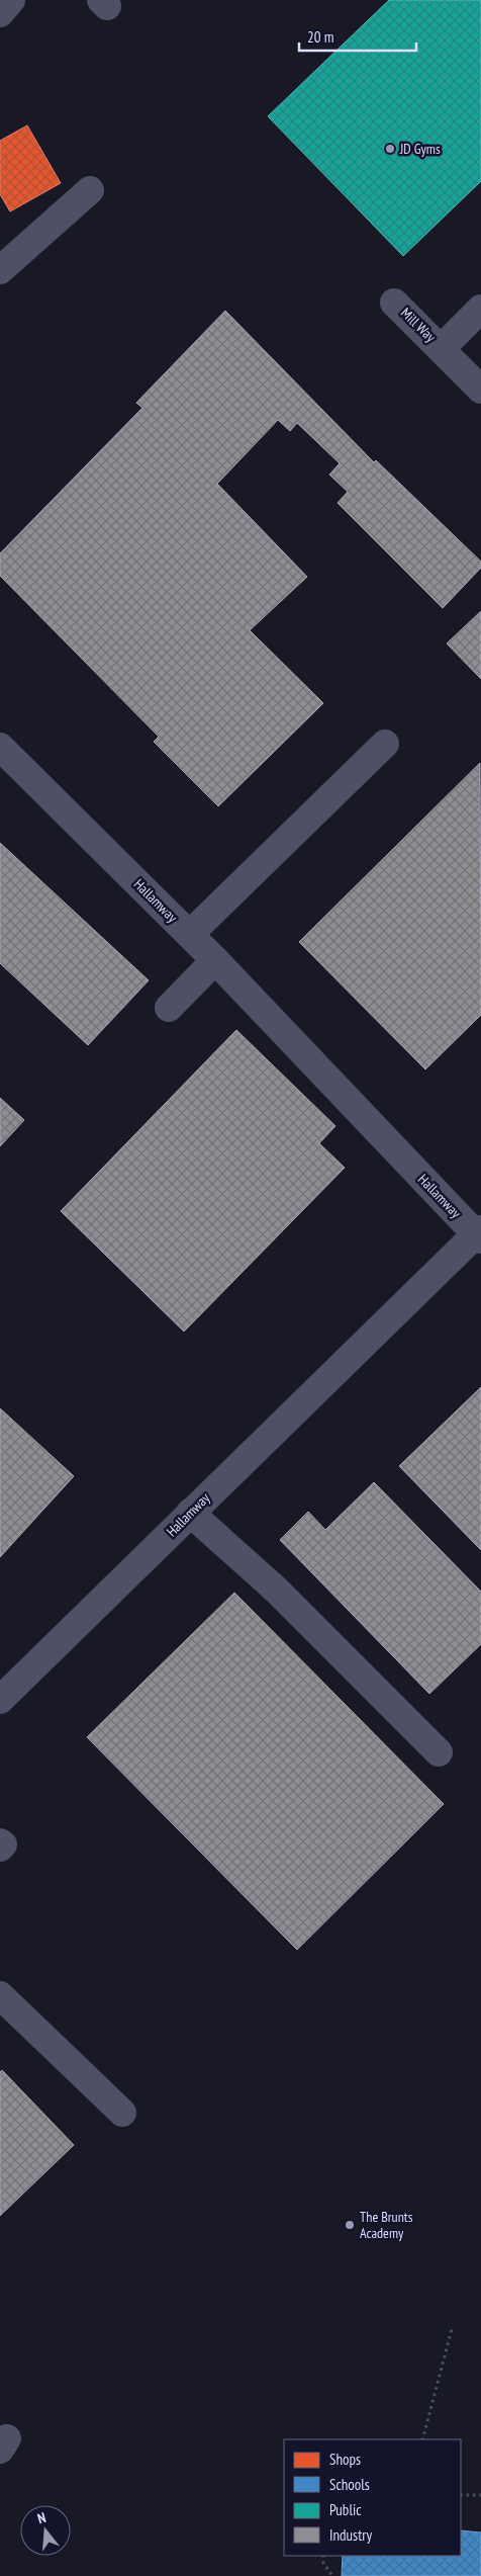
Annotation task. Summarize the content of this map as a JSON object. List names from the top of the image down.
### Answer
{
  "streets": {
    "street": ["Mill Way", "Hallamway"]
  },
  "places": ["JD Gyms", "The Brunts Academy"],
  "legend": [
    "Shops",
    "Schools",
    "Public",
    "Industry"
  ],
  "scale_bar": "20 m",
  "north": "top"
}
